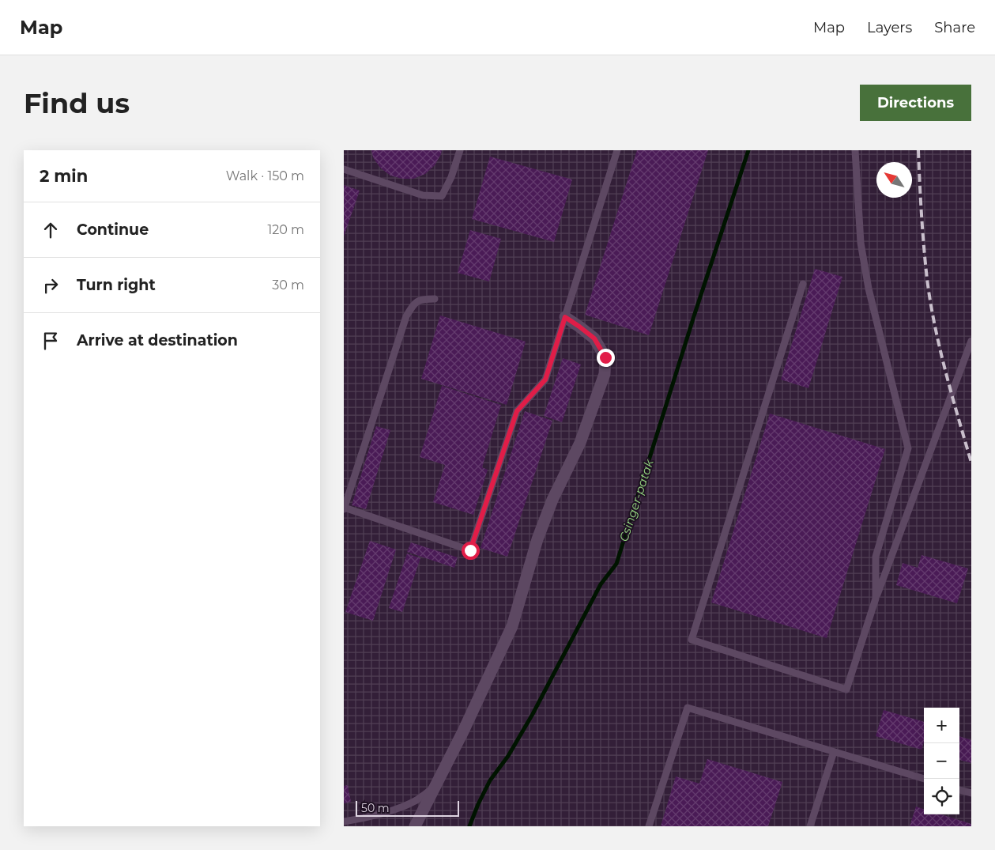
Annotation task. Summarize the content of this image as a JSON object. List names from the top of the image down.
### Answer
{
  "water": ["Csinger-patak"],
  "scale_bar": "50 m",
  "north": "top left",
  "page": {
    "header": "Map",
    "nav": ["Map", "Layers", "Share"],
    "buttons": "Directions",
    "title": "Find us",
    "heading": ["2 min", "Walk · 150 m"],
    "list": [
      ["Continue", "120 m"],
      ["Turn right", "30 m"],
      "Arrive at destination"
    ],
    "map_buttons": ["+", "−"],
    "scale": "50 m"
  }
}
